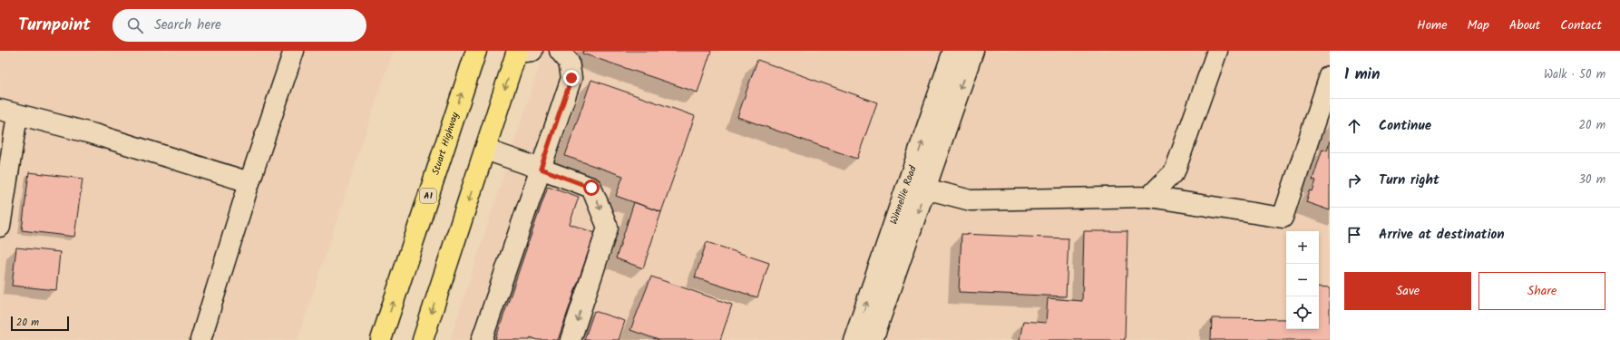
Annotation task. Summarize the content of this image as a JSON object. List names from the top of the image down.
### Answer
{
  "streets": {
    "highway": ["Stuart Highway", "A1"],
    "street": ["Winnellie Road"]
  },
  "scale_bar": "20 m",
  "page": {
    "header": "Turnpoint",
    "search": "Search here",
    "nav": [
      "Home",
      "Map",
      "About",
      "Contact"
    ],
    "heading": ["1 min", "Walk · 50 m"],
    "list": [
      ["Continue", "20 m"],
      ["Turn right", "30 m"],
      "Arrive at destination"
    ],
    "map_buttons": ["+", "−"],
    "buttons": ["Save", "Share"],
    "scale": "20 m"
  }
}
